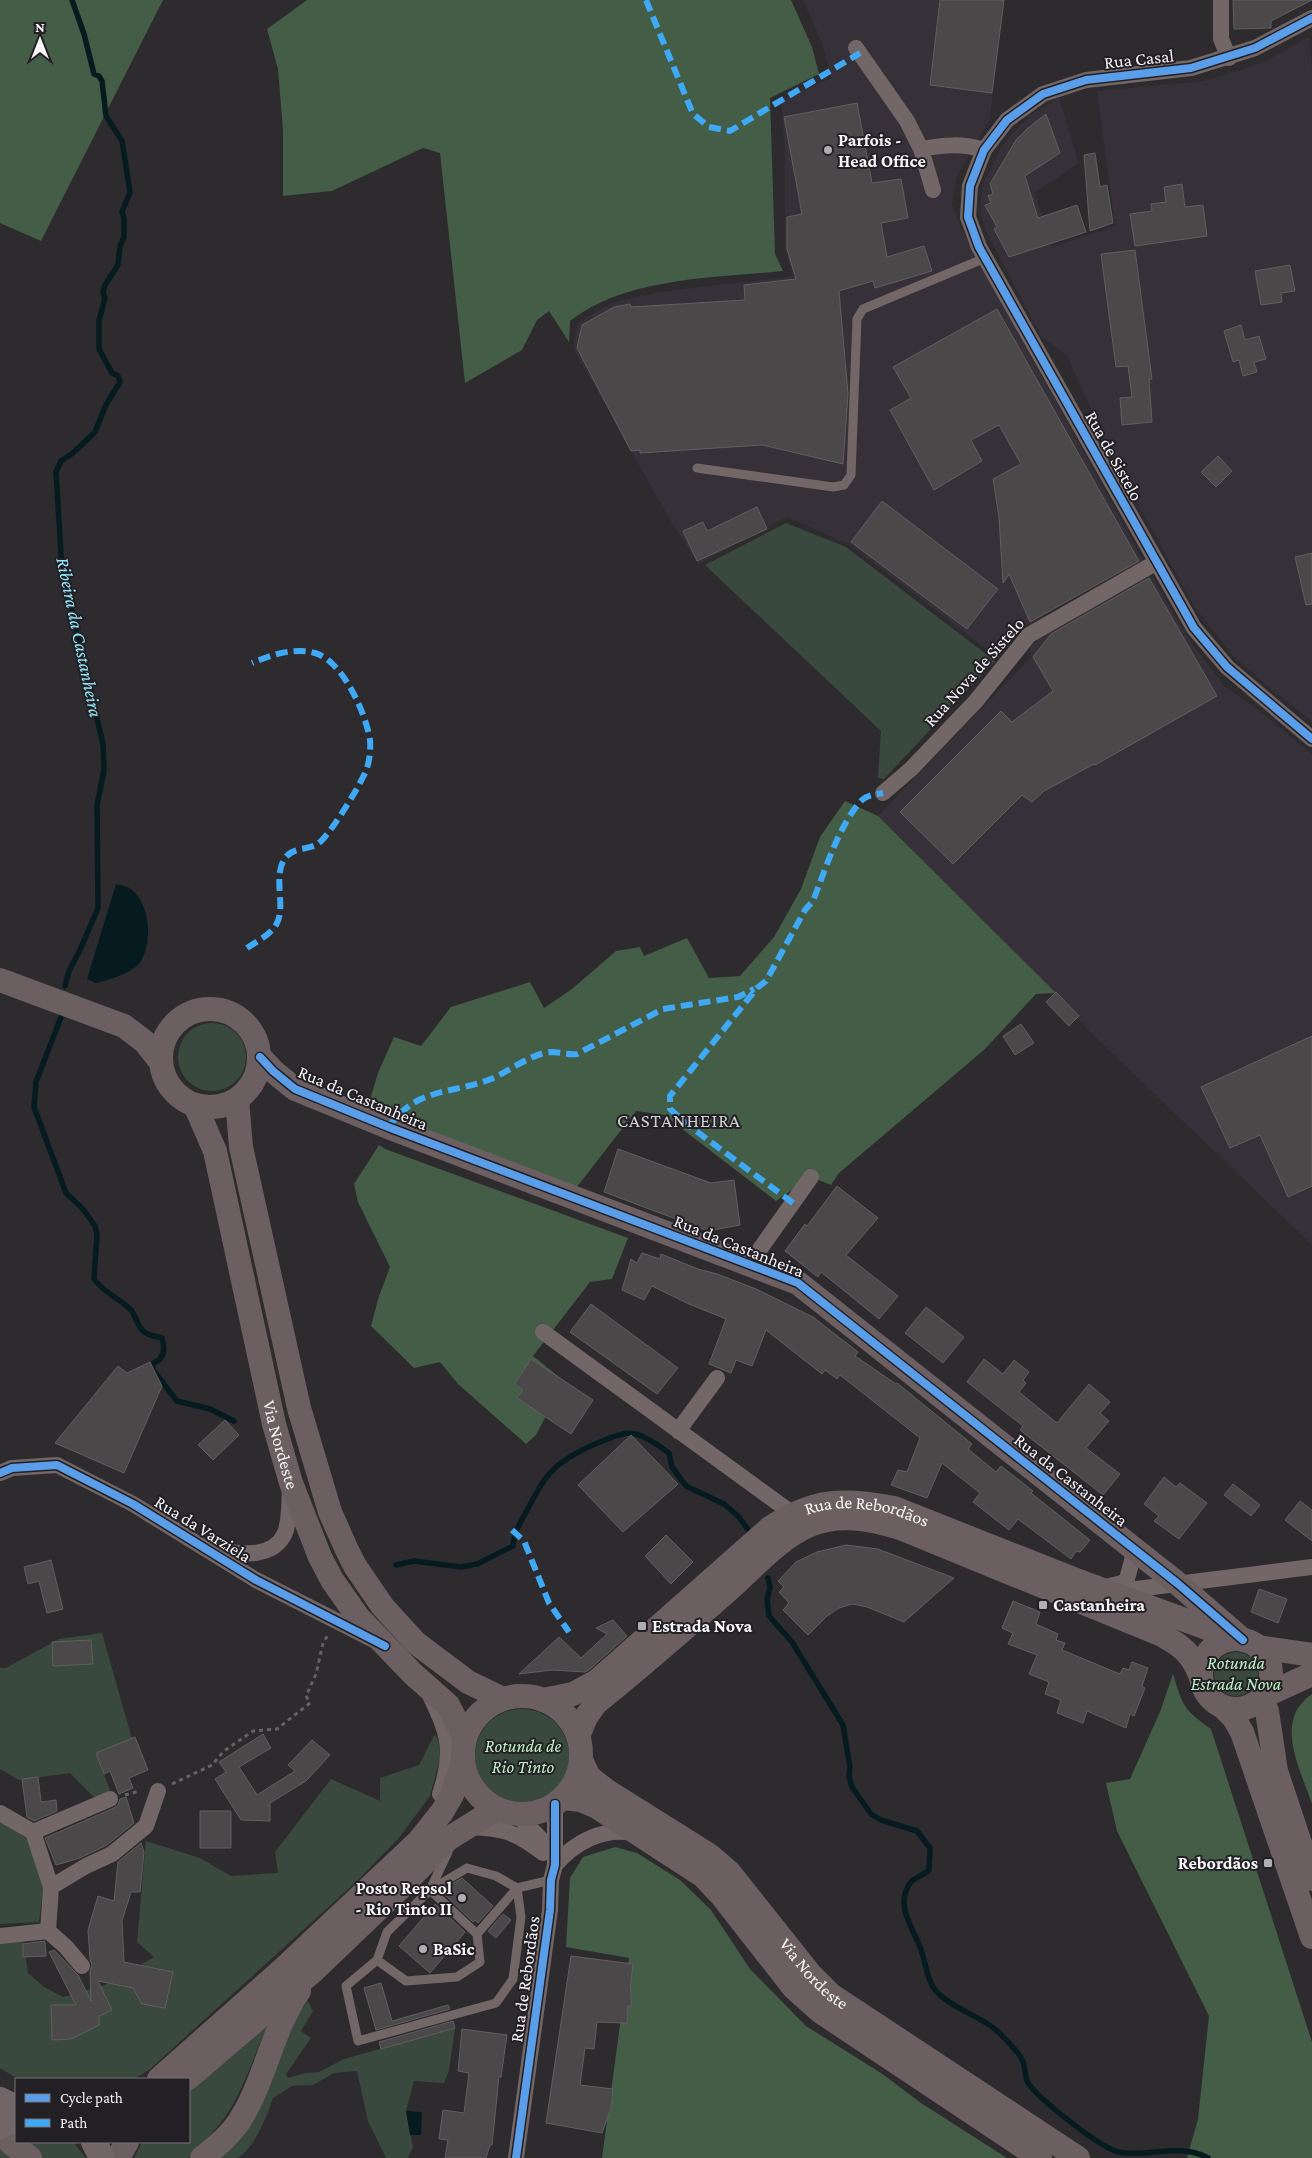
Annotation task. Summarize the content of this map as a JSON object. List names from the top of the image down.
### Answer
{
  "streets": {
    "main road": ["Rua da Castanheira", "Via Nordeste", "Rua de Rebordãos"],
    "street": [
      "Rua Casal",
      "Rua de Sistelo",
      "Rua Nova de Sistelo",
      "Rua da Varziela"
    ]
  },
  "crossings": [
    ["Rua Casal", "Rua de Sistelo"],
    ["Rua de Sistelo", "Rua Nova de Sistelo"],
    ["Rua da Castanheira", "Via Nordeste"],
    ["Rua da Castanheira", "Rua de Rebordãos"],
    ["Via Nordeste", "Rua de Rebordãos"],
    ["Via Nordeste", "Rua da Varziela"]
  ],
  "districts": ["CASTANHEIRA"],
  "water": ["Ribeira da Castanheira"],
  "parks": ["Rotunda Estrada Nova", "Rotunda de Rio Tinto"],
  "places": {
    "other": ["Parfois - Head Office", "Posto Repsol - Rio Tinto II", "BaSic"],
    "transit": ["Castanheira", "Estrada Nova", "Rebordãos"]
  },
  "legend": ["Cycle path", "Path"],
  "north": "top"
}
